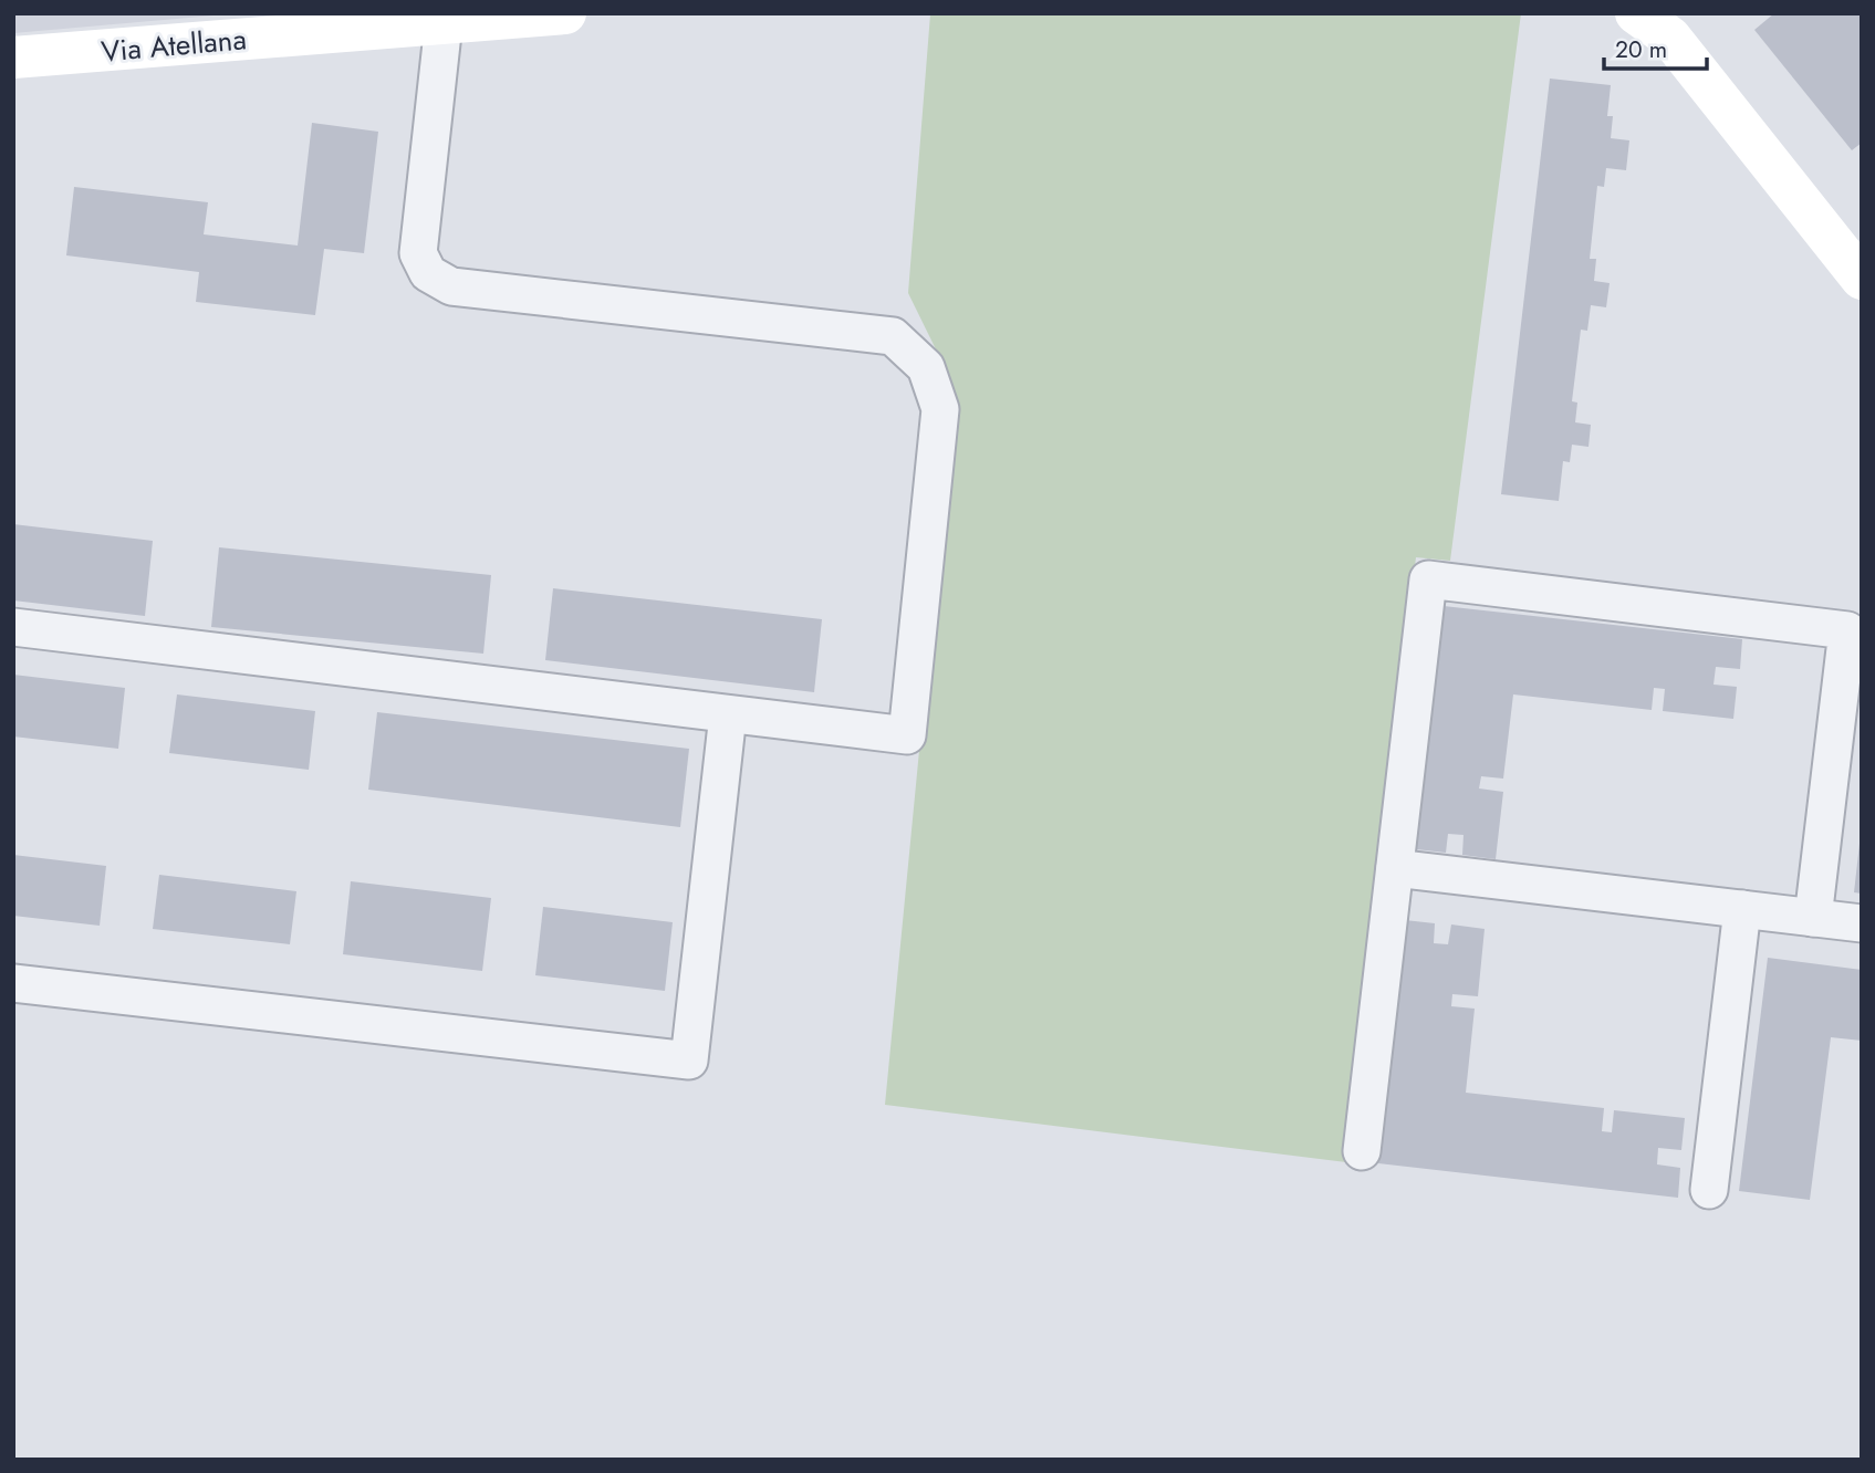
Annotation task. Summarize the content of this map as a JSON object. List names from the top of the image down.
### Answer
{
  "streets": {
    "main road": ["Via Atellana"]
  },
  "scale_bar": "20 m"
}
